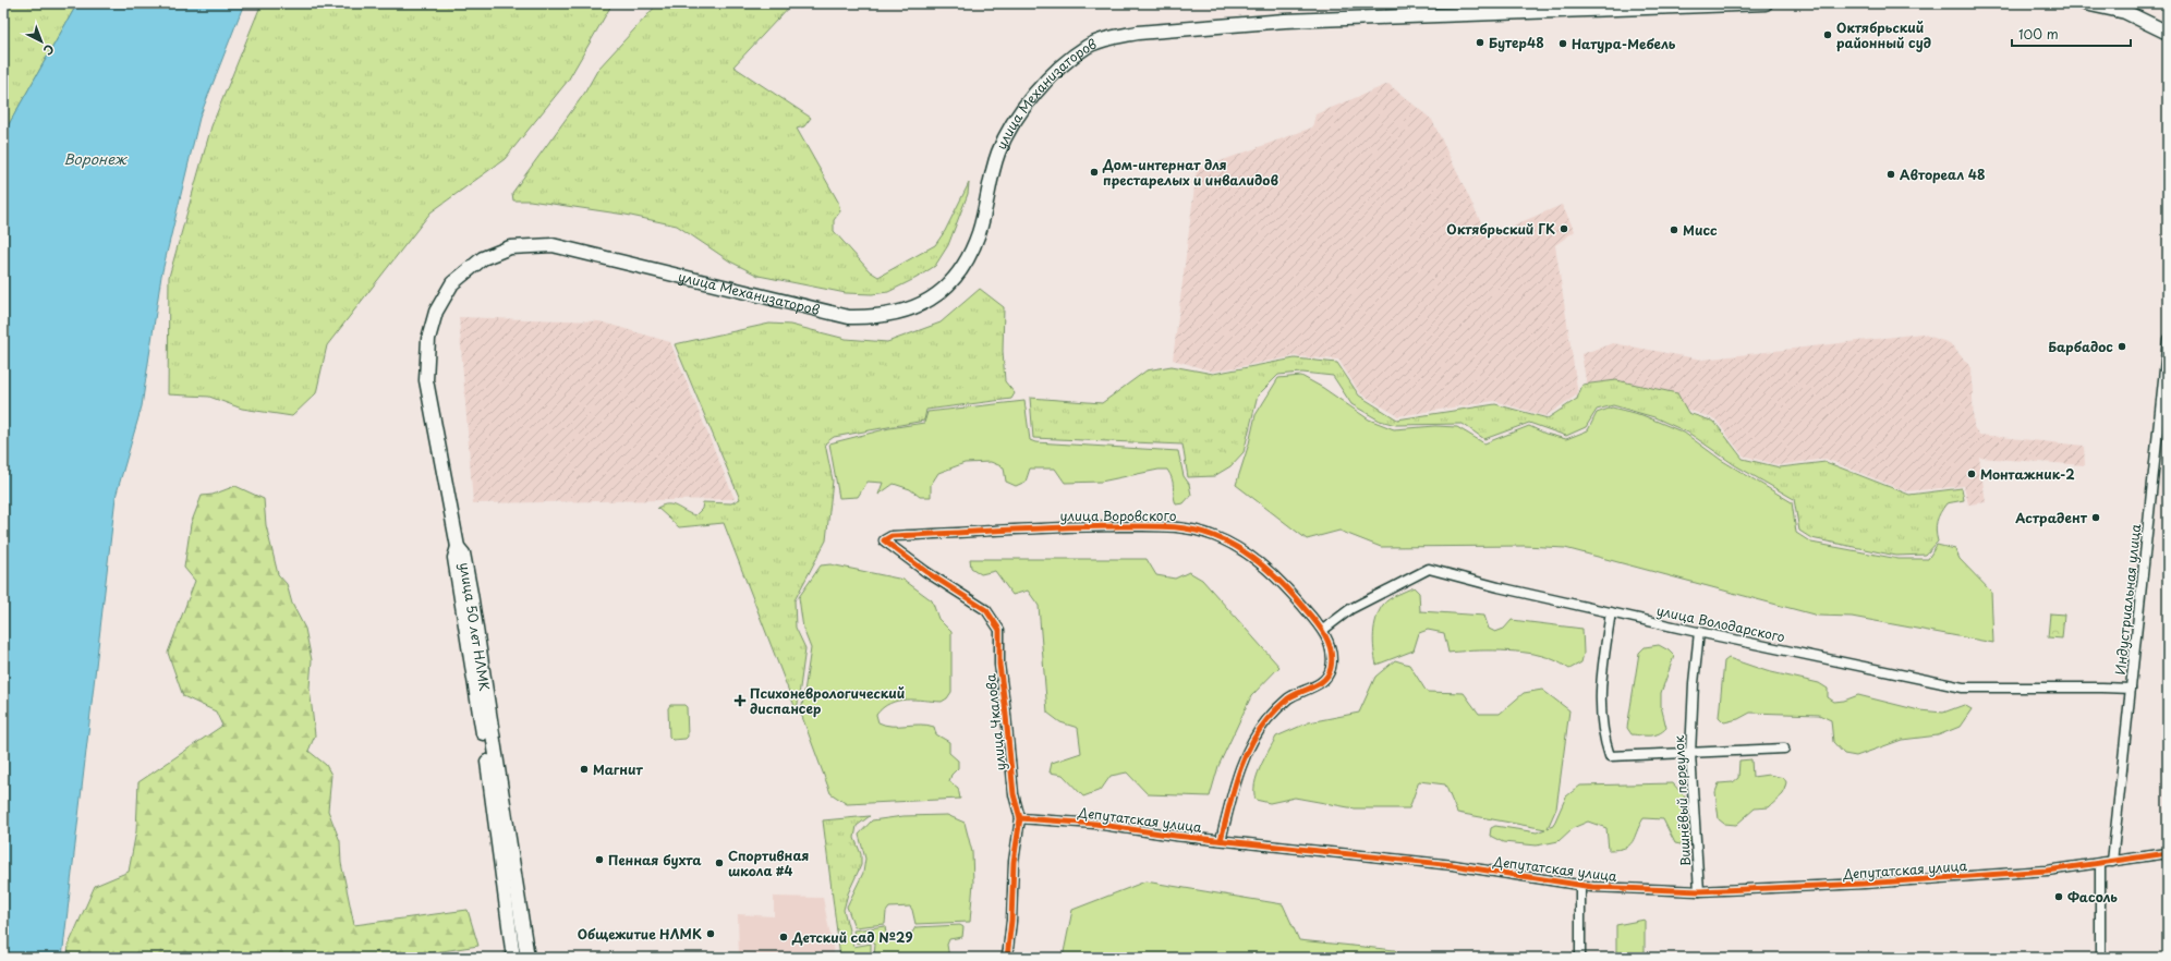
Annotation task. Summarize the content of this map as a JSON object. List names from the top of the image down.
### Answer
{
  "streets": {
    "main road": ["улица Механизаторов", "улица 50 лет НЛМК"],
    "street": [
      "улица Воровского",
      "Индустриальная улица",
      "улица Володарского",
      "улица Чкалова",
      "Вишнёвый переулок",
      "Депутатская улица"
    ]
  },
  "crossings": [
    ["улица Механизаторов", "улица 50 лет НЛМК"],
    ["улица Воровского", "улица Володарского"],
    ["улица Воровского", "улица Чкалова"],
    ["улица Воровского", "Депутатская улица"],
    ["Индустриальная улица", "улица Володарского"],
    ["Индустриальная улица", "Депутатская улица"],
    ["улица Володарского", "Вишнёвый переулок"],
    ["улица Чкалова", "Депутатская улица"],
    ["Вишнёвый переулок", "Депутатская улица"]
  ],
  "water": ["Воронеж"],
  "places": {
    "other": [
      "Октябрьский районный суд",
      "Бутер48",
      "Натура-Мебель",
      "Дом-интернат для престарелых и инвалидов",
      "Автореал 48",
      "Октябрьский ГК",
      "Мисс",
      "Барбадос",
      "Монтажник-2",
      "Астрадент",
      "Магнит",
      "Пенная бухта",
      "Спортивная школа #4",
      "Фасоль",
      "Общежитие НЛМК",
      "Детский сад №29"
    ],
    "health": ["Психоневрологический диспансер"]
  },
  "scale_bar": "100 m",
  "north": "bottom right"
}
